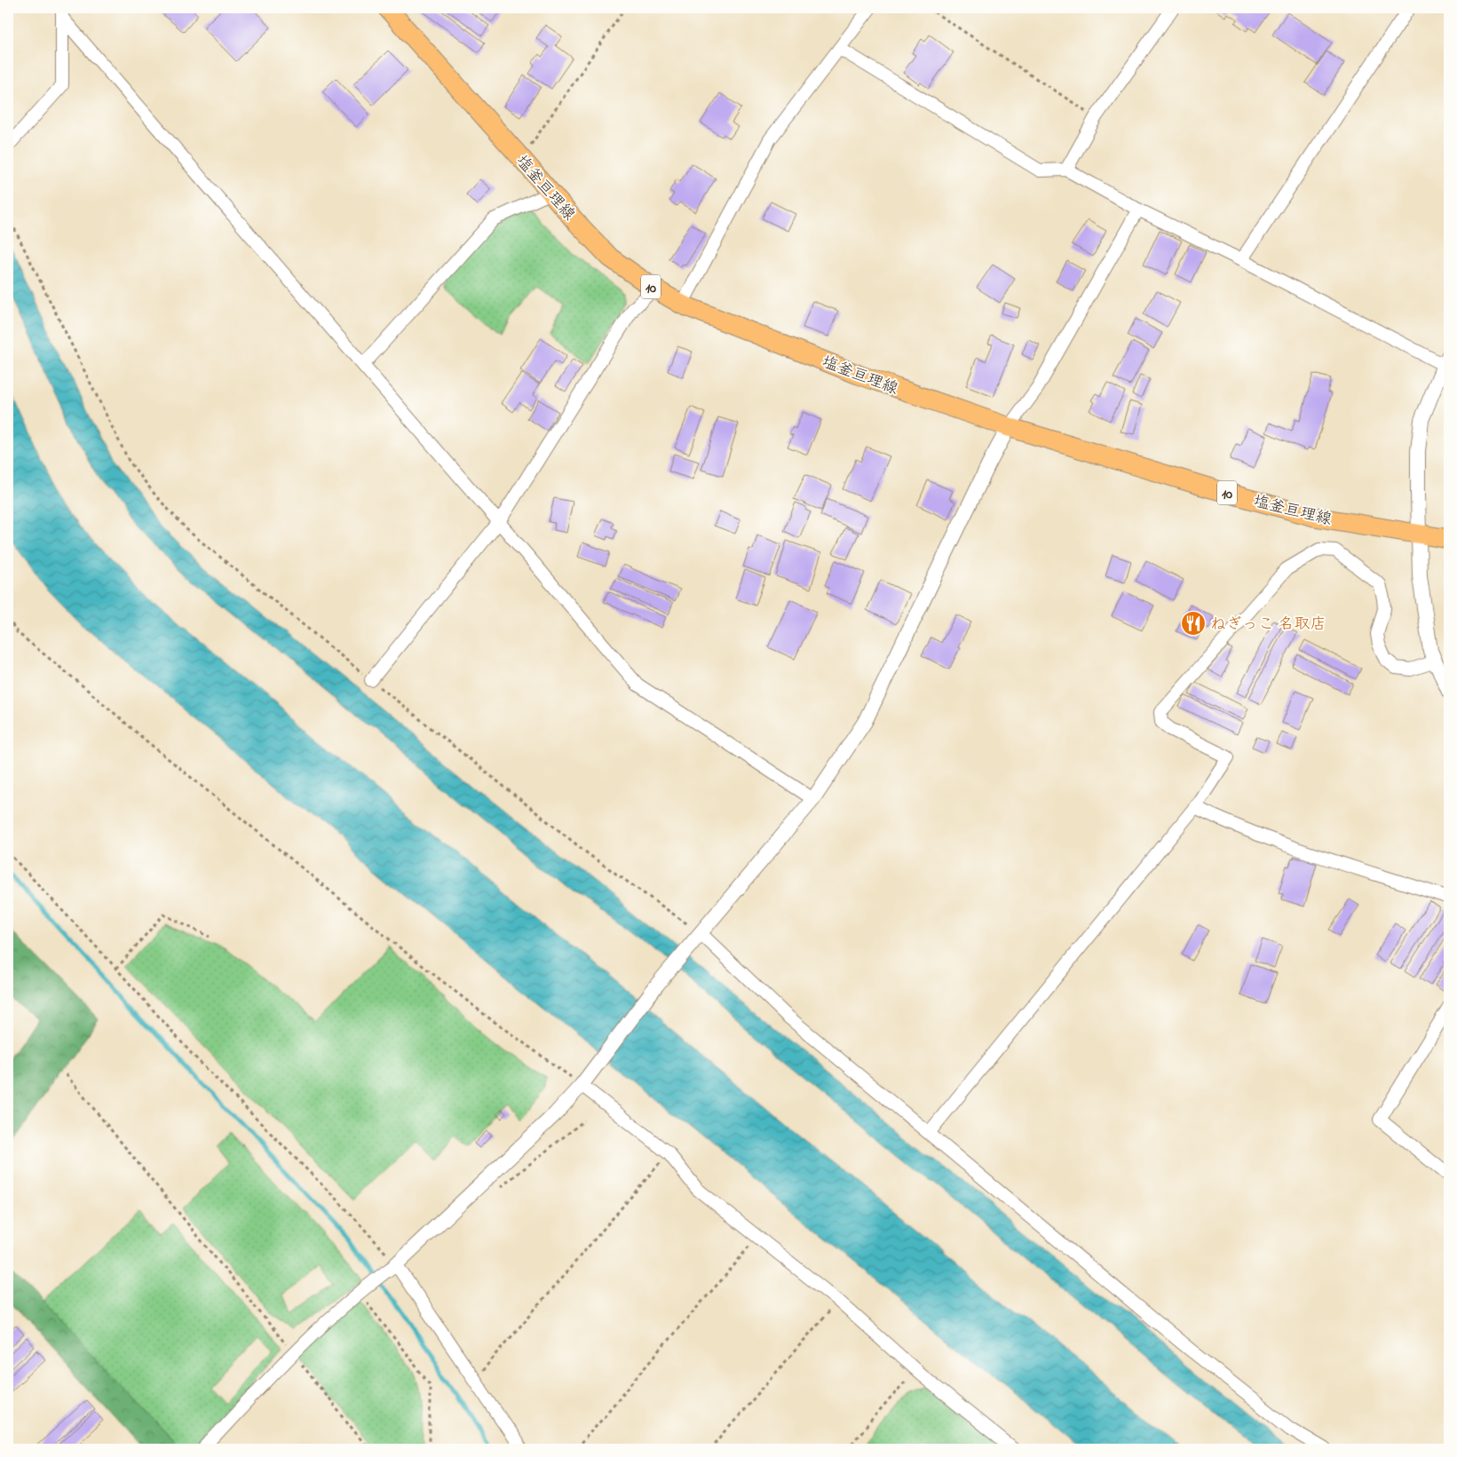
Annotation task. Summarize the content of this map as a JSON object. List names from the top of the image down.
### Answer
{
  "streets": {
    "main road": ["塩釜亘理線", "10"]
  },
  "places": {
    "restaurant": ["ねぎっこ 名取店"]
  }
}
